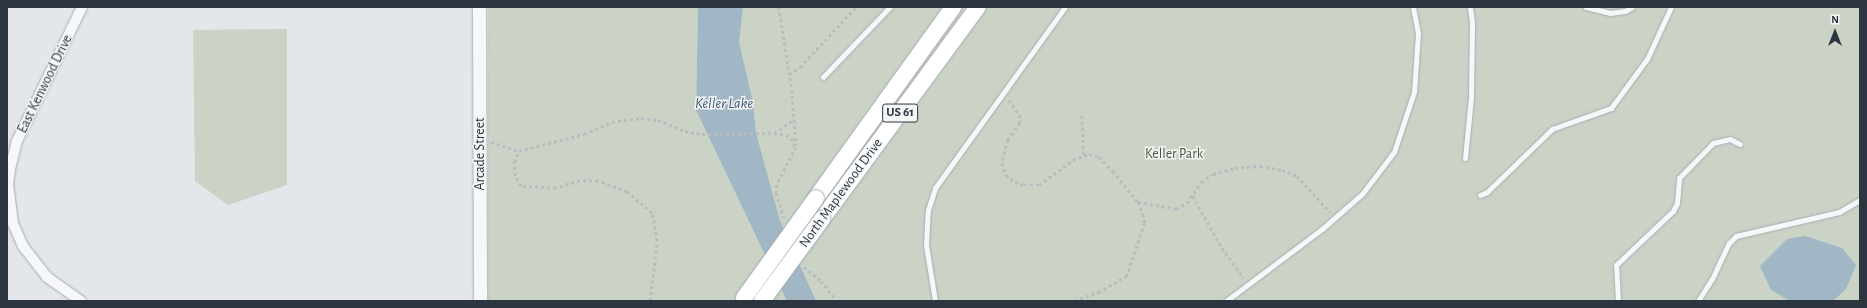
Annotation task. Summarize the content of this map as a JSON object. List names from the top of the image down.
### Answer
{
  "streets": {
    "main road": ["US 61", "North Maplewood Drive"],
    "street": ["East Kenwood Drive", "Arcade Street"]
  },
  "water": ["Keller Lake"],
  "parks": ["Keller Park"],
  "north": "top"
}
